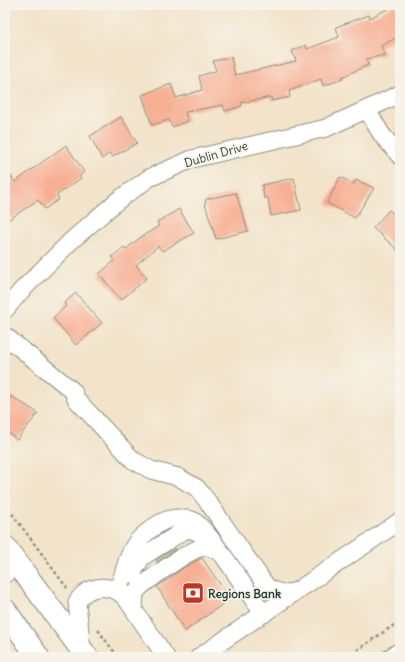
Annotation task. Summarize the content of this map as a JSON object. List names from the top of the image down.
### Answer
{
  "streets": {
    "street": ["Dublin Drive"]
  },
  "places": {
    "bank": ["Regions Bank"]
  }
}
